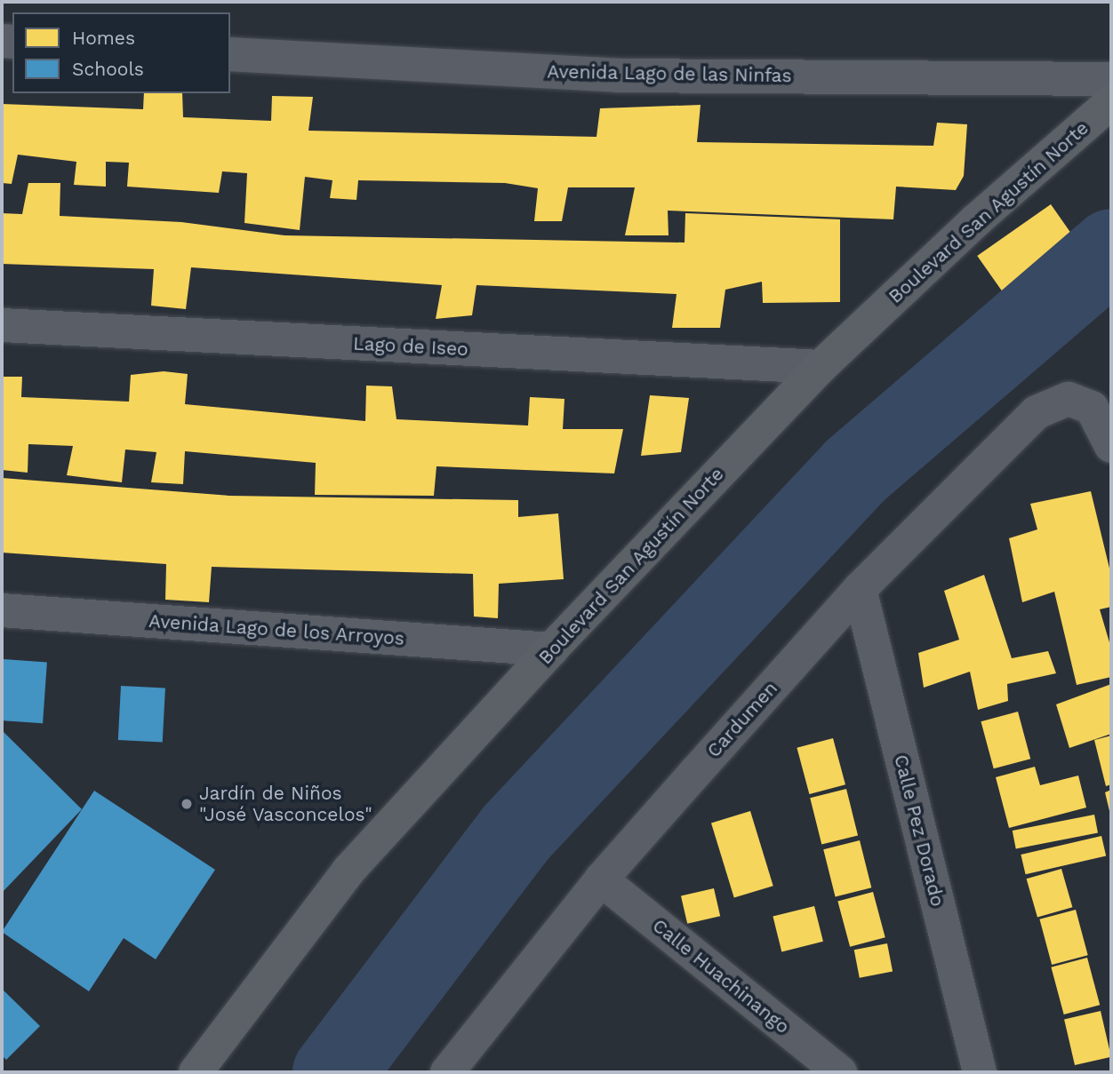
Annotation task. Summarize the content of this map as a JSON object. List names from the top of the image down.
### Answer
{
  "streets": {
    "main road": ["Boulevard San Agustín Norte"],
    "street": [
      "Avenida Lago de las Ninfas",
      "Lago de Iseo",
      "Avenida Lago de los Arroyos",
      "Cardumen",
      "Calle Pez Dorado",
      "Calle Huachinango"
    ]
  },
  "crossings": [
    ["Boulevard San Agustín Norte", "Lago de Iseo"],
    ["Boulevard San Agustín Norte", "Avenida Lago de los Arroyos"],
    ["Cardumen", "Calle Pez Dorado"],
    ["Cardumen", "Calle Huachinango"]
  ],
  "places": ["Jardín de Niños \"José Vasconcelos\""],
  "legend": ["Homes", "Schools"]
}
